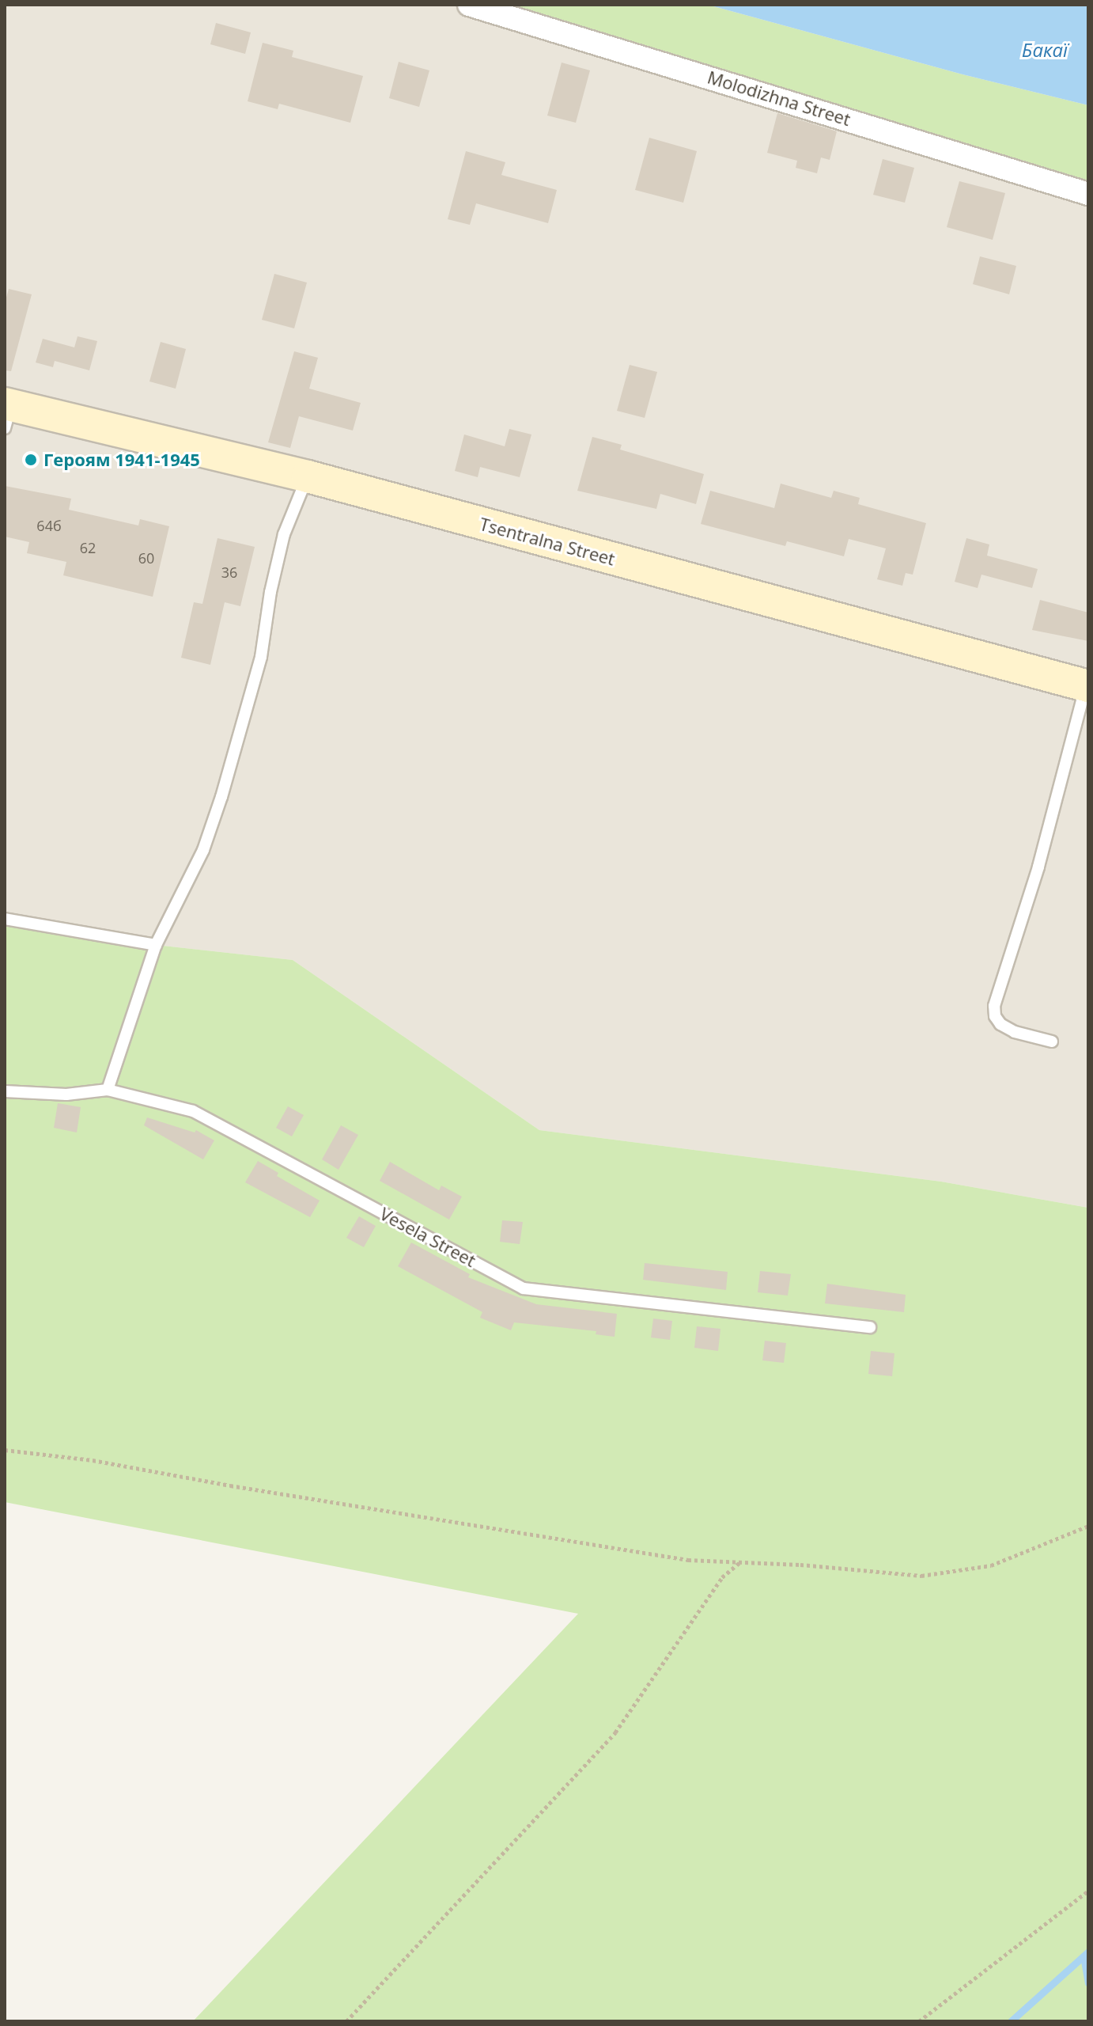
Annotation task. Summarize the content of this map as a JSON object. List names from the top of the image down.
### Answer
{
  "streets": {
    "street": ["Molodizhna Street", "Tsentralna Street"],
    "lane": ["Vesela Street"]
  },
  "water": ["Бакаї"],
  "places": ["Героям 1941-1945"],
  "house_numbers": [
    "64б",
    "62",
    "60",
    "36"
  ]
}
